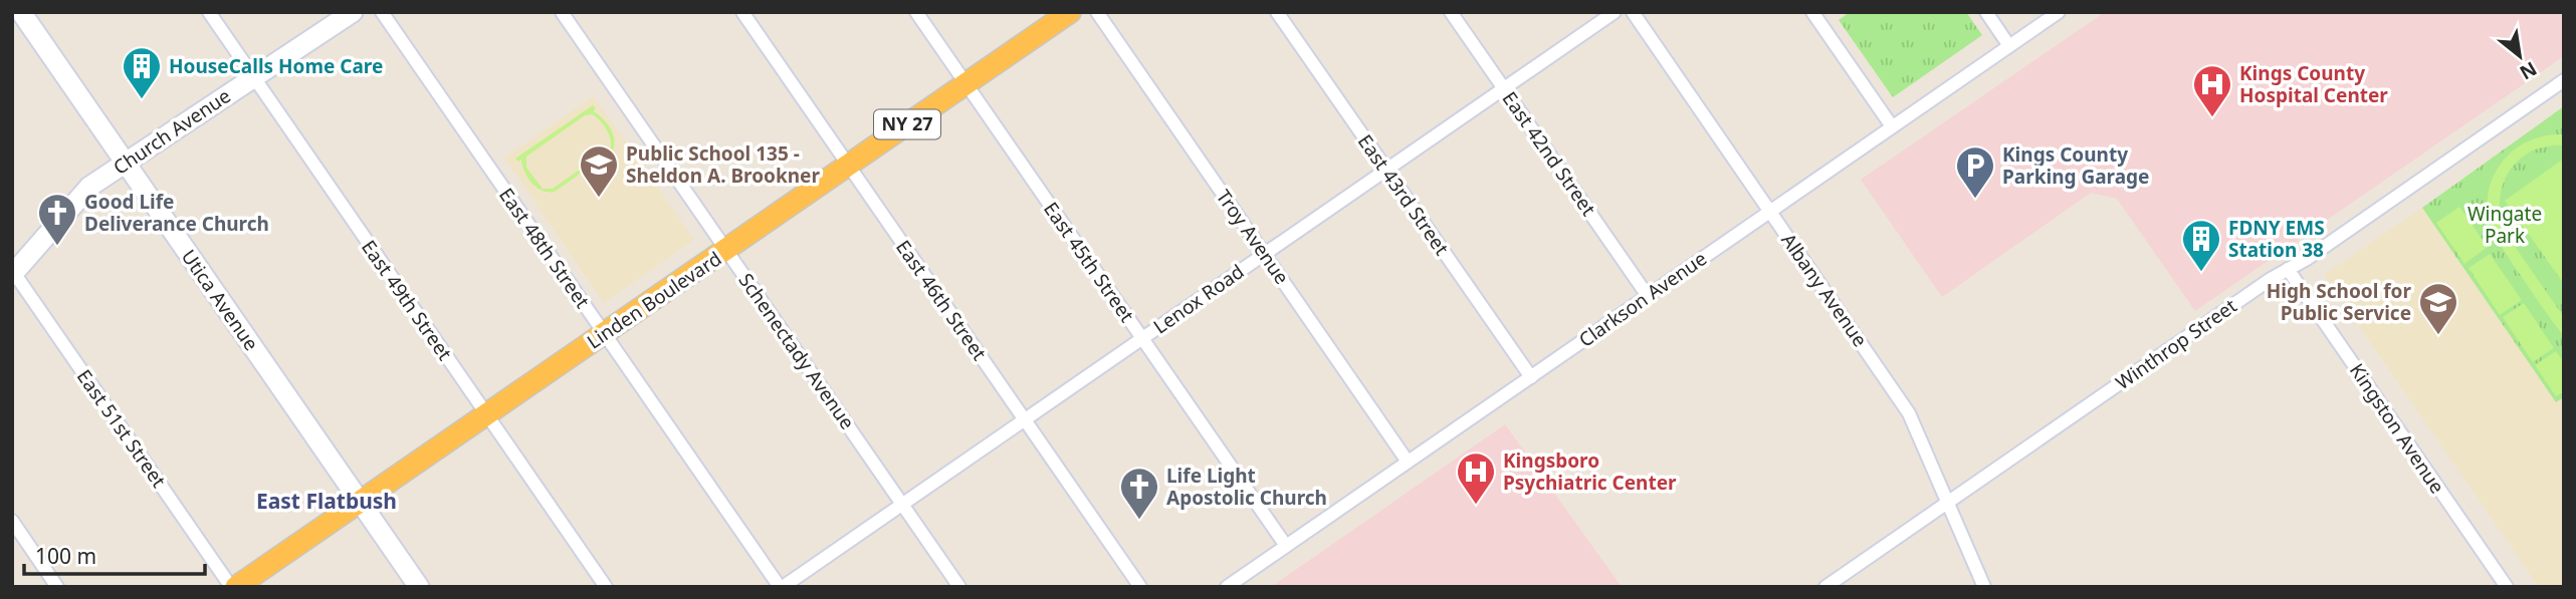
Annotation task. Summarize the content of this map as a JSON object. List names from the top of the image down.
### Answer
{
  "streets": {
    "highway": ["NY 27", "Linden Boulevard"],
    "main road": ["Church Avenue", "Utica Avenue"],
    "street": [
      "East 42nd Street",
      "East 43rd Street",
      "Troy Avenue",
      "East 48th Street",
      "East 45th Street",
      "Albany Avenue",
      "Lenox Road",
      "Clarkson Avenue",
      "East 49th Street",
      "East 46th Street",
      "Winthrop Street",
      "Schenectady Avenue",
      "East 51st Street",
      "Kingston Avenue"
    ]
  },
  "crossings": [
    ["Church Avenue", "Utica Avenue"],
    ["Church Avenue", "East 49th Street"],
    ["Church Avenue", "East 51st Street"],
    ["East 42nd Street", "Lenox Road"],
    ["East 42nd Street", "Clarkson Avenue"],
    ["East 43rd Street", "Lenox Road"],
    ["East 43rd Street", "Clarkson Avenue"],
    ["Troy Avenue", "Lenox Road"],
    ["Troy Avenue", "Clarkson Avenue"],
    ["East 48th Street", "Lenox Road"],
    ["East 48th Street", "Linden Boulevard"],
    ["East 45th Street", "Lenox Road"],
    ["East 45th Street", "Clarkson Avenue"],
    ["East 45th Street", "Linden Boulevard"],
    ["Albany Avenue", "Clarkson Avenue"],
    ["Albany Avenue", "Winthrop Street"],
    ["Lenox Road", "East 46th Street"],
    ["Lenox Road", "Schenectady Avenue"],
    ["Utica Avenue", "Linden Boulevard"],
    ["East 49th Street", "Linden Boulevard"],
    ["Linden Boulevard", "East 46th Street"],
    ["Linden Boulevard", "Schenectady Avenue"],
    ["Winthrop Street", "Kingston Avenue"]
  ],
  "districts": ["East Flatbush"],
  "parks": ["Wingate Park"],
  "places": {
    "building": ["HouseCalls Home Care", "FDNY EMS Station 38"],
    "hospital": ["Kings County Hospital Center", "Kingsboro Psychiatric Center"],
    "school or university": ["Public School 135 - Sheldon A. Brookner", "High School for Public Service"],
    "parking": ["Kings County Parking Garage"],
    "church": ["Good Life Deliverance Church", "Life Light Apostolic Church"]
  },
  "scale_bar": "100 m",
  "north": "bottom right"
}
